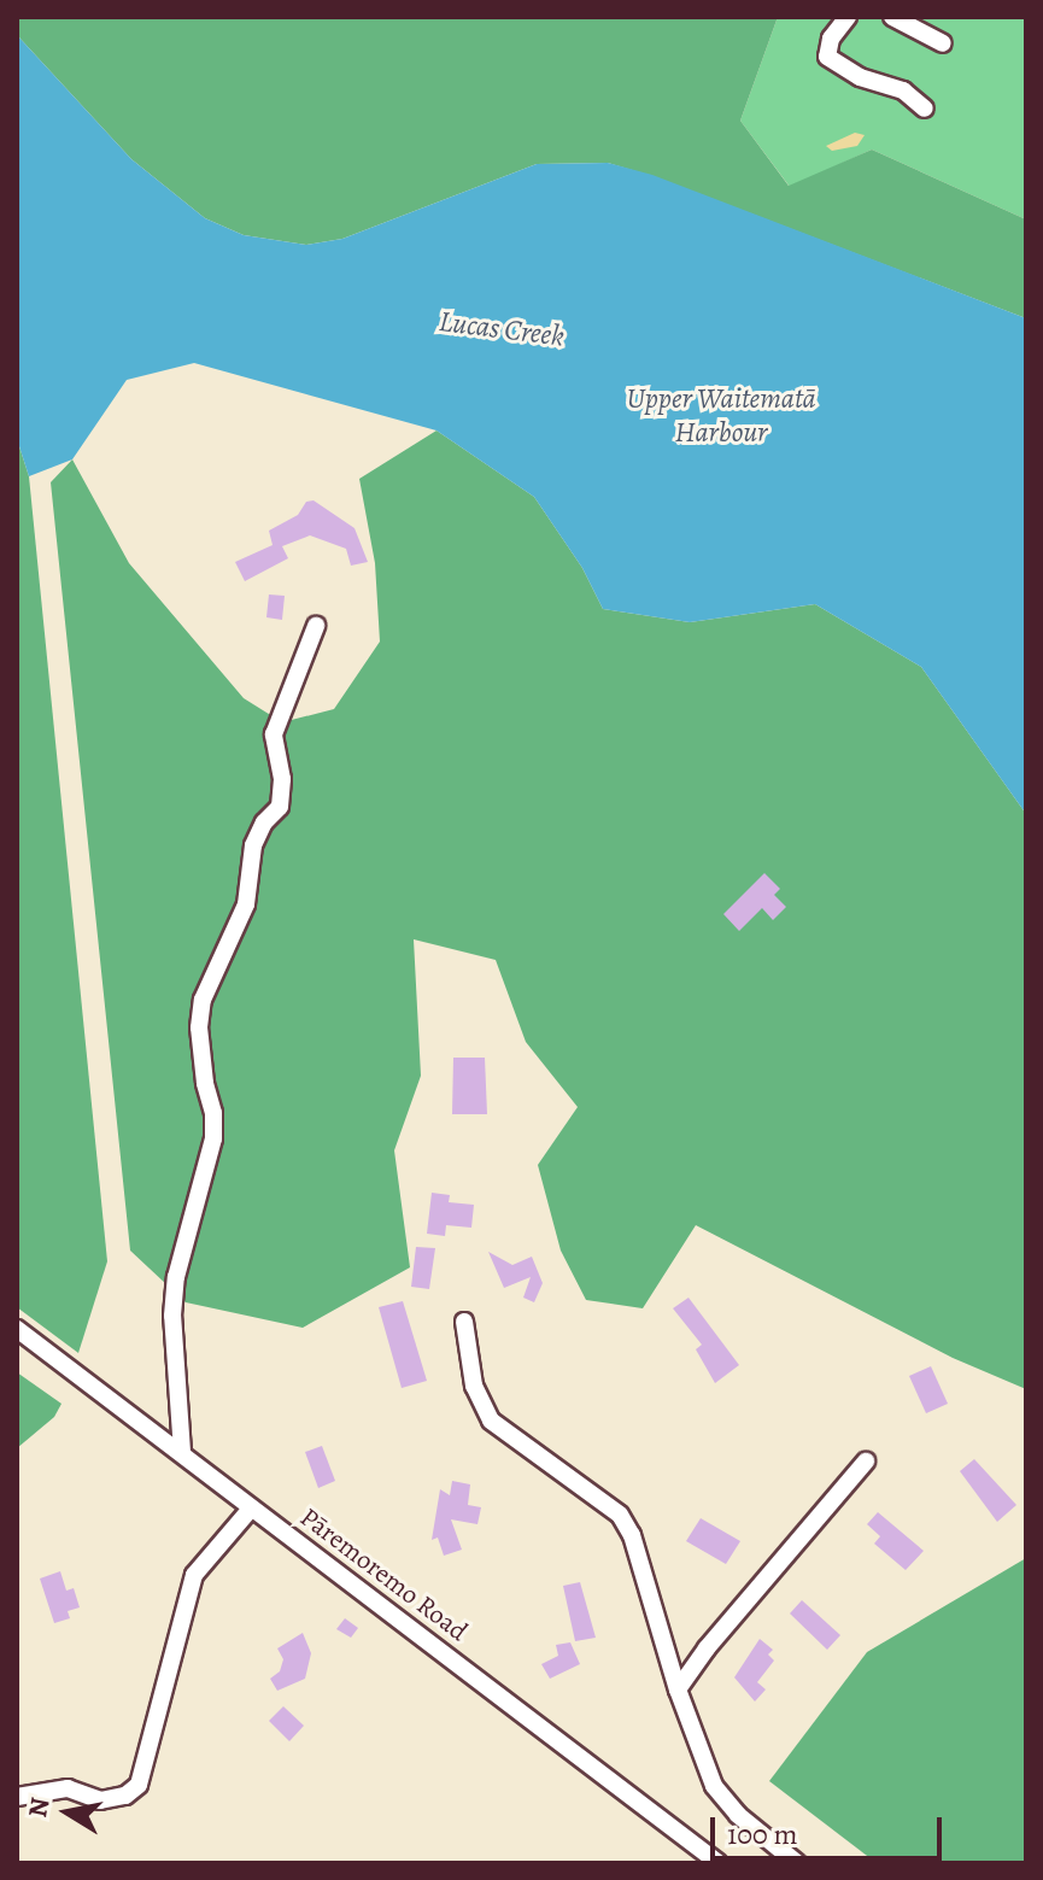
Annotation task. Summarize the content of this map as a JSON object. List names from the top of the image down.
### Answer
{
  "streets": {
    "street": ["Pāremoremo Road"]
  },
  "water": ["Lucas Creek", "Upper Waitematā Harbour"],
  "scale_bar": "100 m",
  "north": "left"
}
